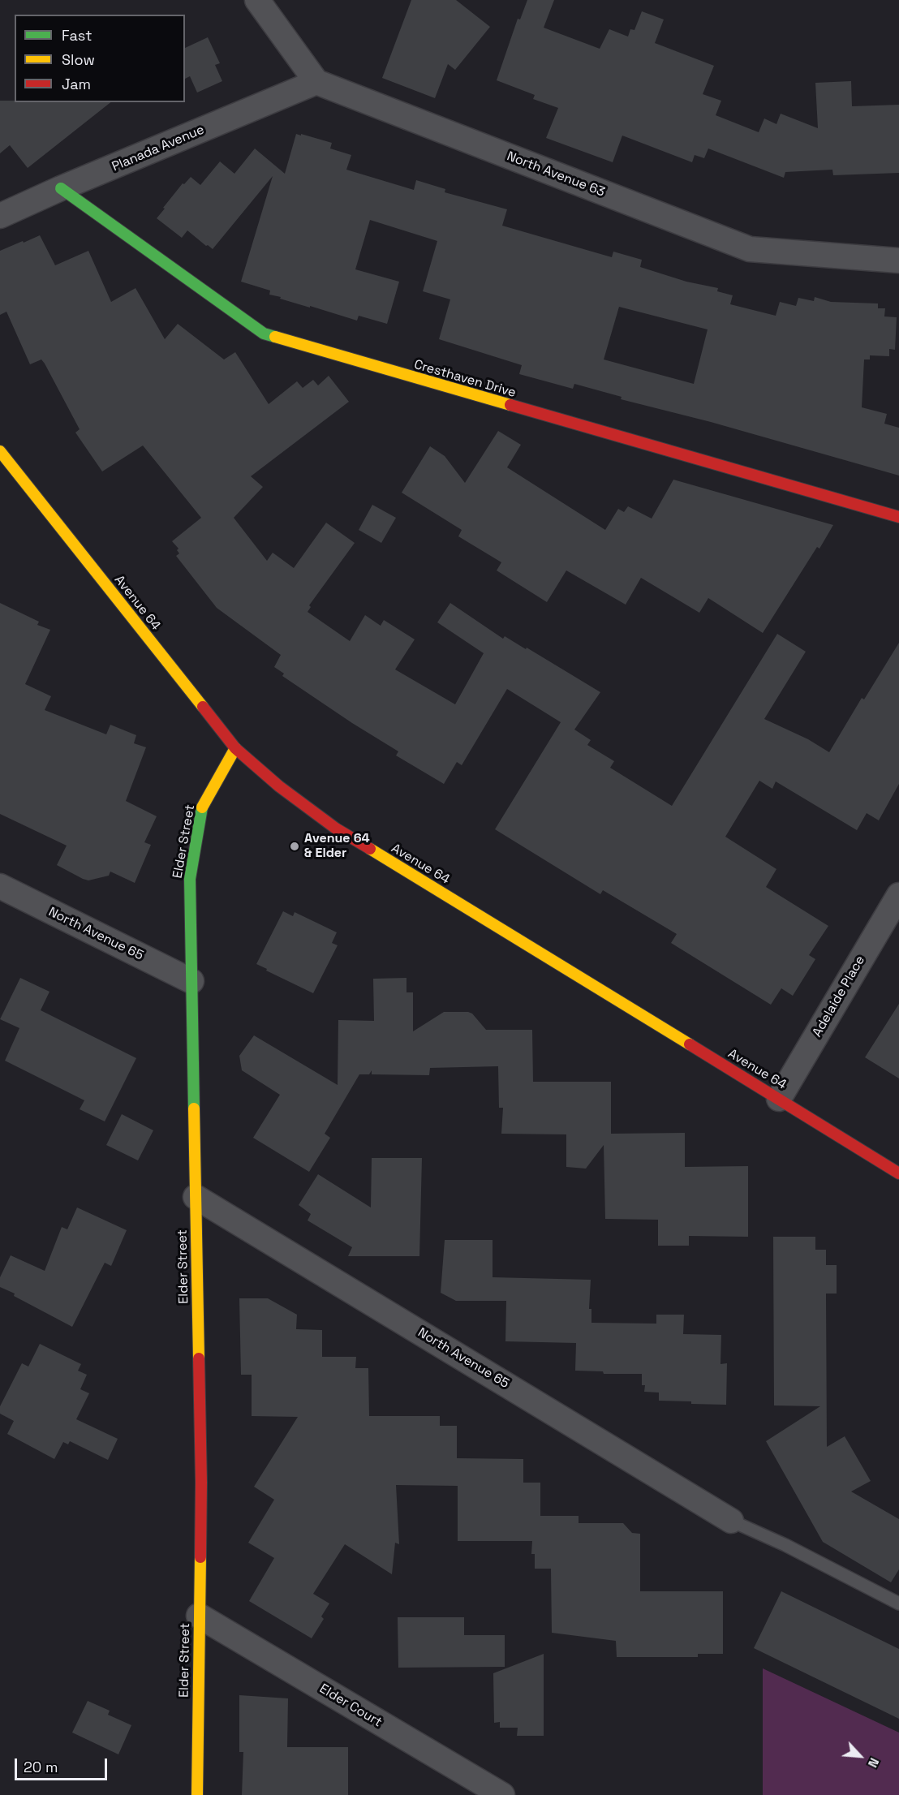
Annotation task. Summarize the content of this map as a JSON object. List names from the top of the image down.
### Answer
{
  "streets": {
    "street": [
      "Planada Avenue",
      "North Avenue 63",
      "Cresthaven Drive",
      "Avenue 64",
      "Elder Street",
      "North Avenue 65",
      "Adelaide Place",
      "Elder Court"
    ]
  },
  "crossings": [
    ["Planada Avenue", "North Avenue 63"],
    ["Planada Avenue", "Cresthaven Drive"],
    ["Avenue 64", "Elder Street"],
    ["Avenue 64", "Adelaide Place"],
    ["Elder Street", "North Avenue 65"],
    ["Elder Street", "Elder Court"]
  ],
  "places": ["Avenue 64 & Elder"],
  "legend": ["Fast", "Slow", "Jam"],
  "scale_bar": "20 m",
  "north": "bottom right"
}
